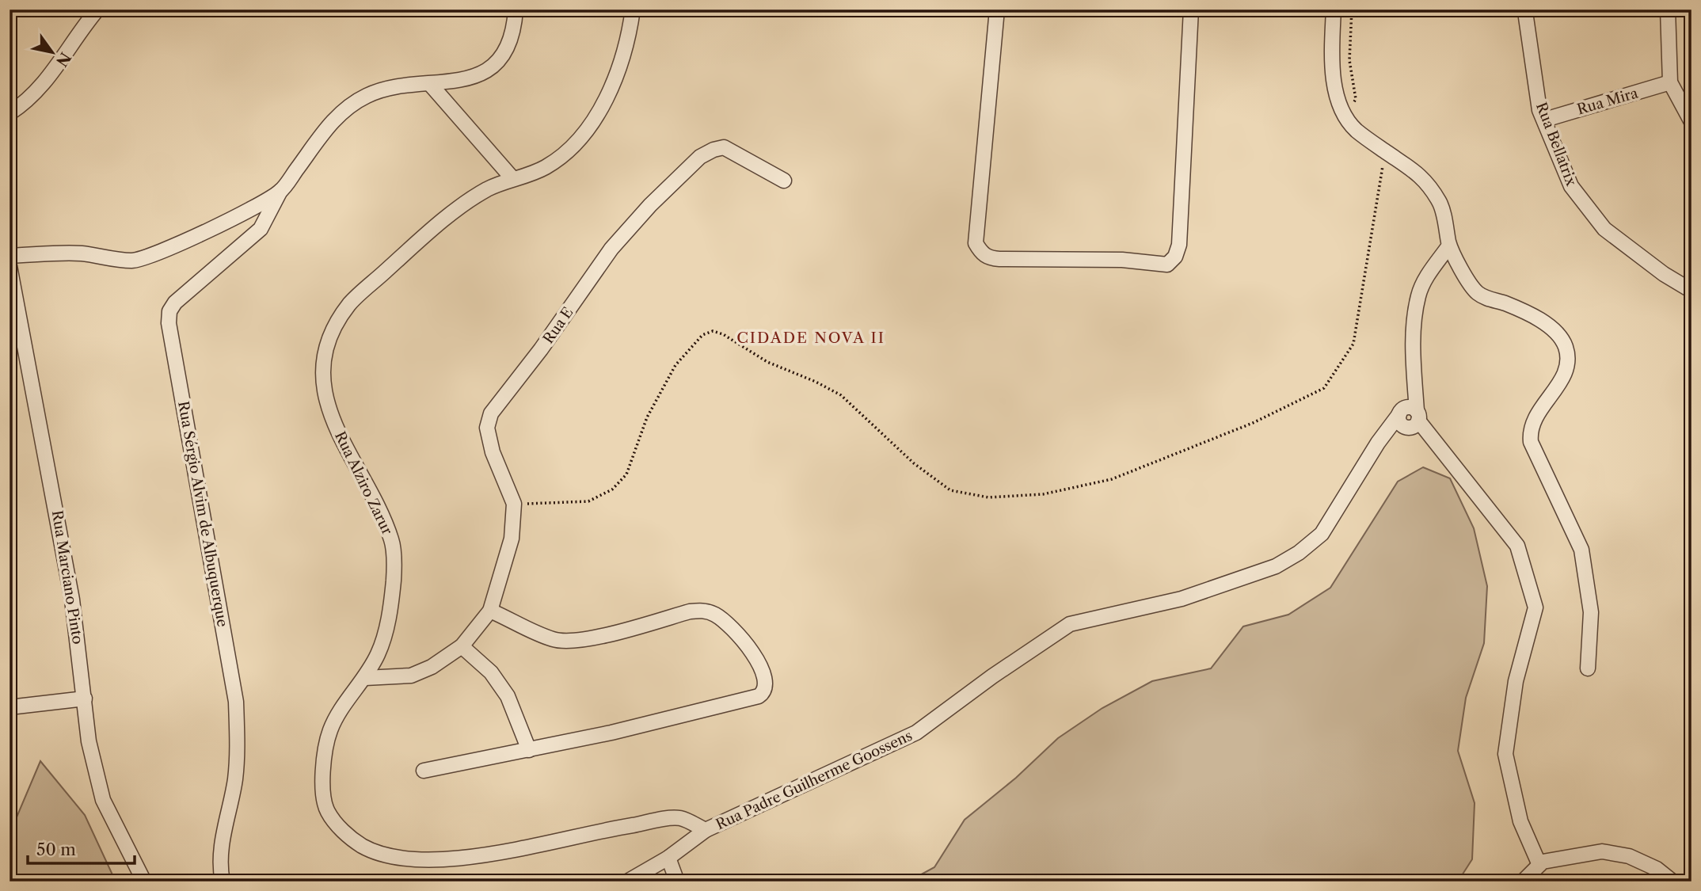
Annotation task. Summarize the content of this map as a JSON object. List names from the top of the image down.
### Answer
{
  "streets": {
    "street": [
      "Rua Mira",
      "Rua Bellatrix",
      "Rua E",
      "Rua Alziro Zarur",
      "Rua Sérgio Alvim de Albuquerque",
      "Rua Marciano Pinto",
      "Rua Padre Guilherme Goossens"
    ]
  },
  "crossings": [
    ["Rua Mira", "Rua Bellatrix"],
    ["Rua Alziro Zarur", "Rua Padre Guilherme Goossens"]
  ],
  "districts": ["CIDADE NOVA II"],
  "scale_bar": "50 m",
  "north": "bottom right"
}
